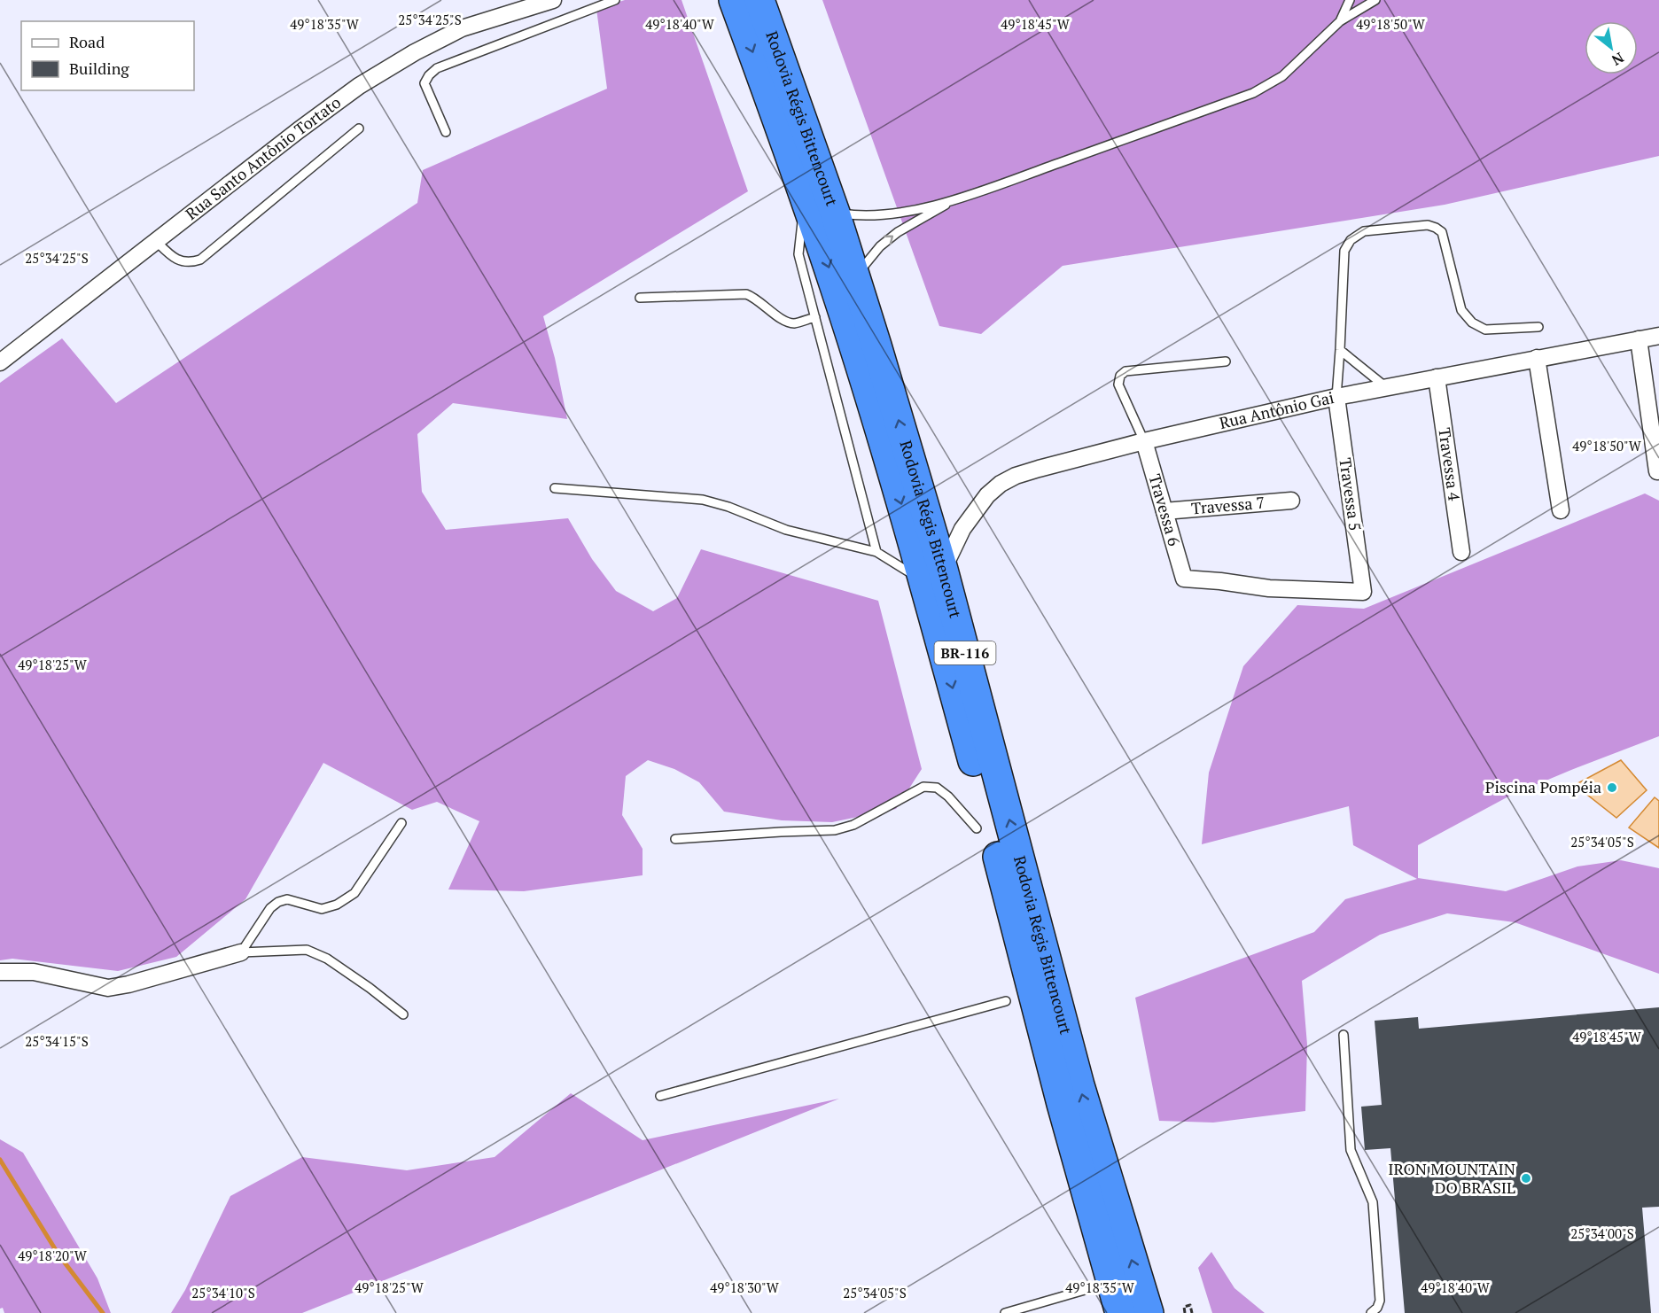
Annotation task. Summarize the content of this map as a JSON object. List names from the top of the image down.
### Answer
{
  "streets": {
    "highway": ["Rodovia Régis Bittencourt", "BR-116"],
    "street": [
      "Rua Santo Antônio Tortato",
      "Rua Antônio Gai",
      "Travessa 4",
      "Travessa 5",
      "Travessa 7",
      "Travessa 6"
    ]
  },
  "crossings": [
    ["Rodovia Régis Bittencourt", "Rua Antônio Gai"],
    ["Rua Antônio Gai", "Travessa 4"],
    ["Rua Antônio Gai", "Travessa 5"],
    ["Rua Antônio Gai", "Travessa 6"],
    ["Travessa 5", "Travessa 6"],
    ["Travessa 7", "Travessa 6"]
  ],
  "places": ["Piscina Pompéia", "IRON MOUNTAIN DO BRASIL"],
  "legend": ["Road", "Building"],
  "north": "bottom right",
  "coordinates": [
    "25°34'25\"S",
    "49°18'35\"W",
    "49°18'40\"W",
    "49°18'45\"W",
    "49°18'50\"W",
    "49°18'25\"W",
    "25°34'05\"S",
    "25°34'15\"S",
    "25°34'00\"S",
    "49°18'20\"W",
    "49°18'30\"W",
    "25°34'10\"S"
  ]
}
